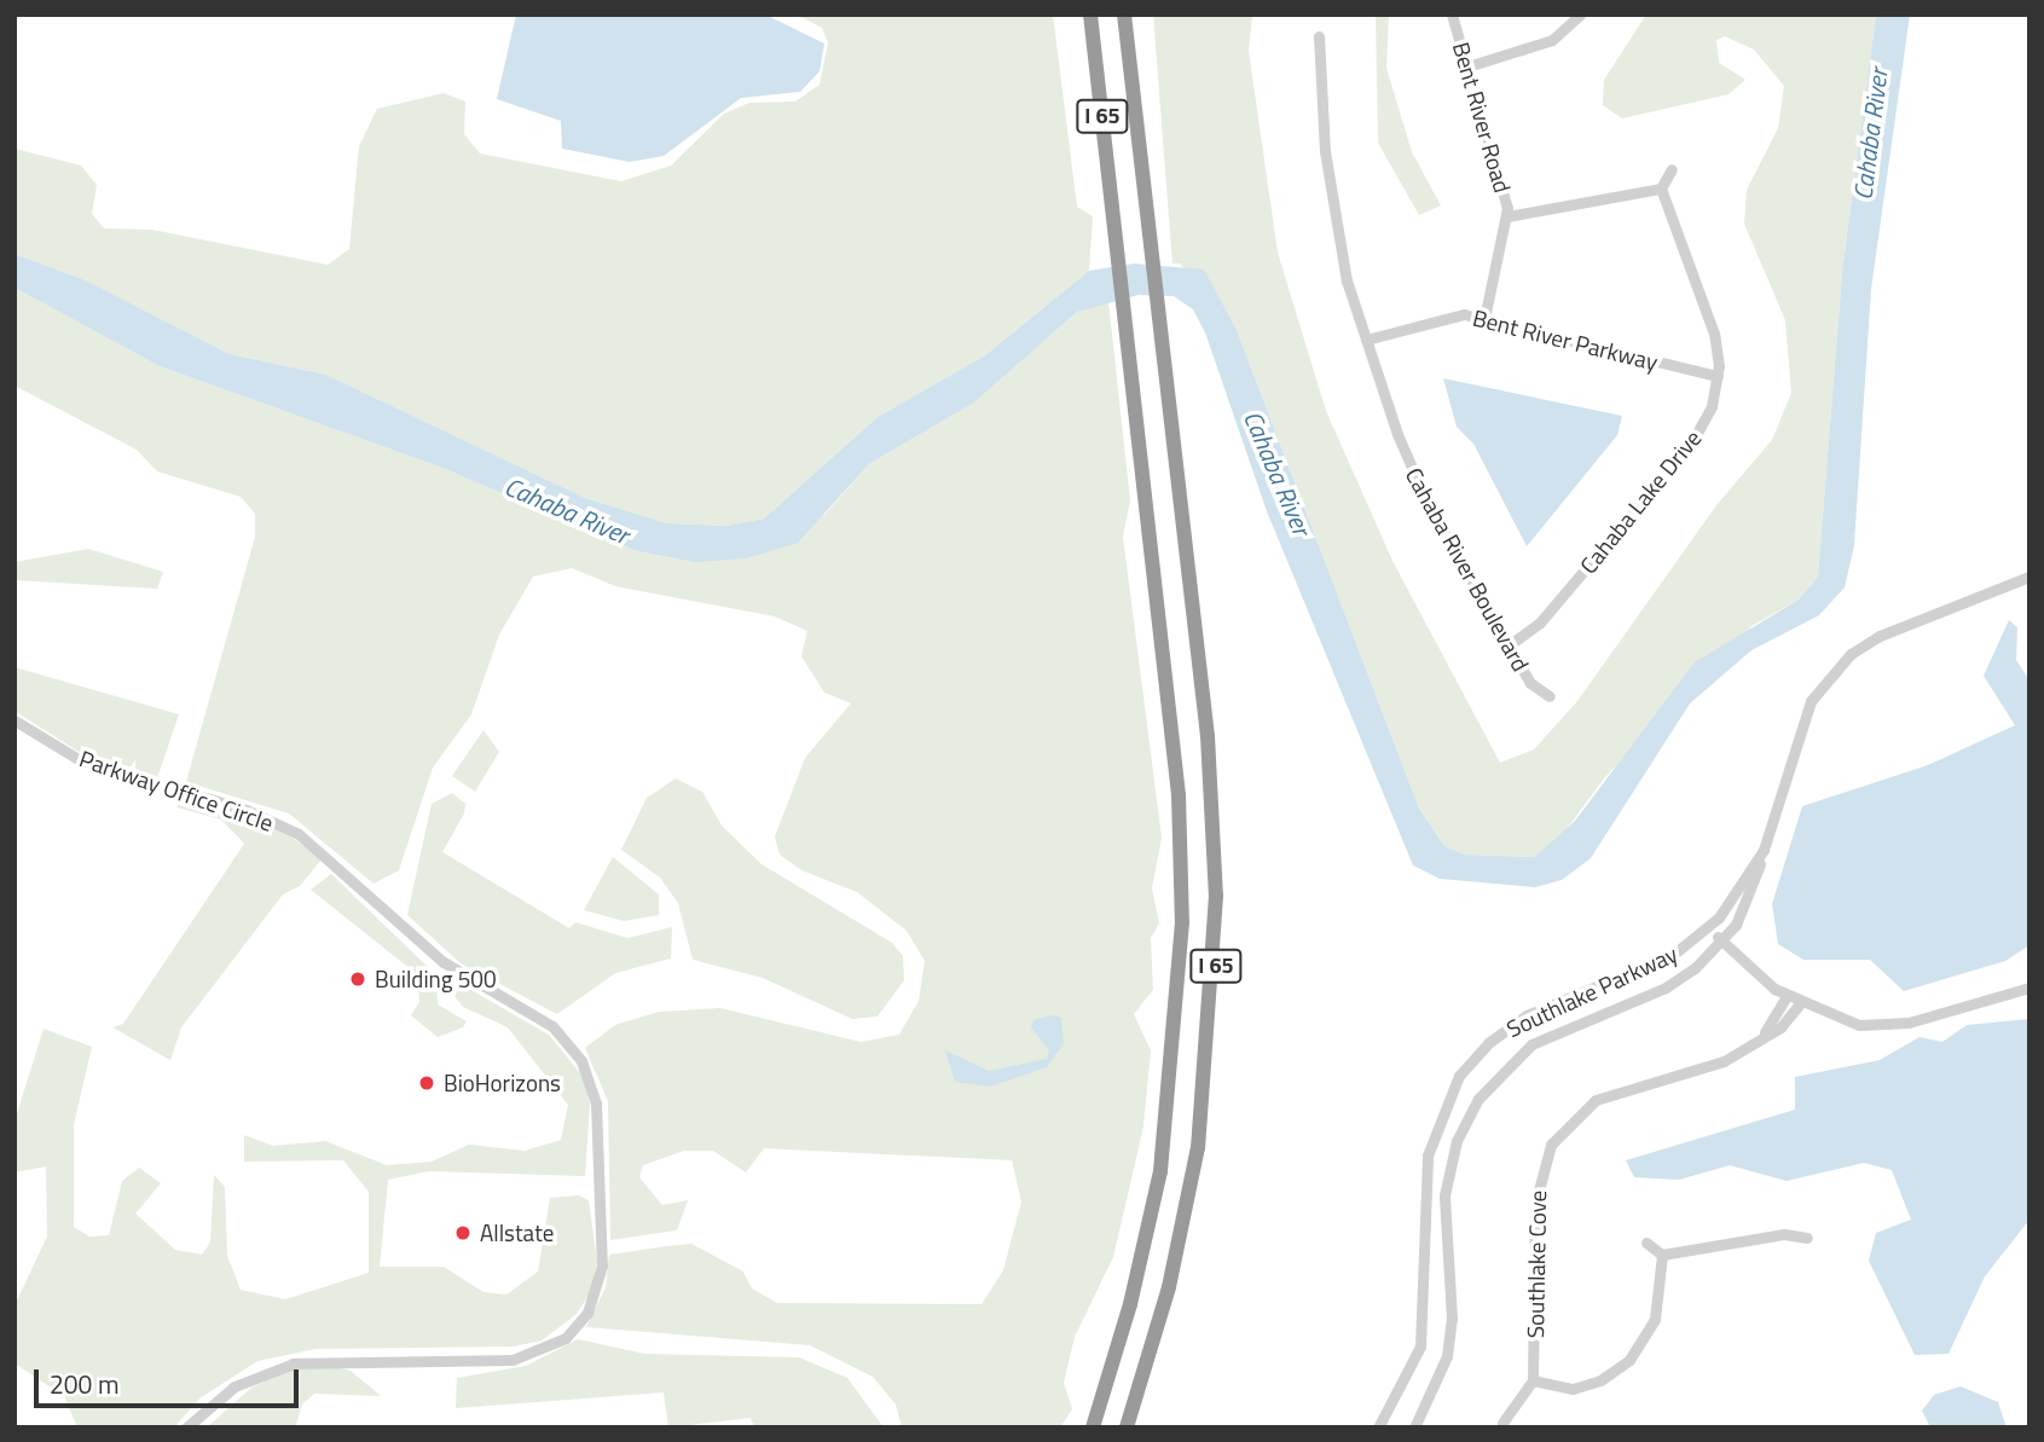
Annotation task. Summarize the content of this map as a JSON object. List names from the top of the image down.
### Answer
{
  "streets": {
    "highway": ["I 65"],
    "street": [
      "Bent River Road",
      "Bent River Parkway",
      "Cahaba Lake Drive",
      "Cahaba River Boulevard",
      "Parkway Office Circle",
      "Southlake Parkway",
      "Southlake Cove"
    ]
  },
  "crossings": [
    ["Bent River Road", "Bent River Parkway"],
    ["Bent River Parkway", "Cahaba Lake Drive"],
    ["Bent River Parkway", "Cahaba River Boulevard"],
    ["Cahaba Lake Drive", "Cahaba River Boulevard"]
  ],
  "water": ["Cahaba River"],
  "places": ["Building 500", "BioHorizons", "Allstate"],
  "scale_bar": "200 m"
}
